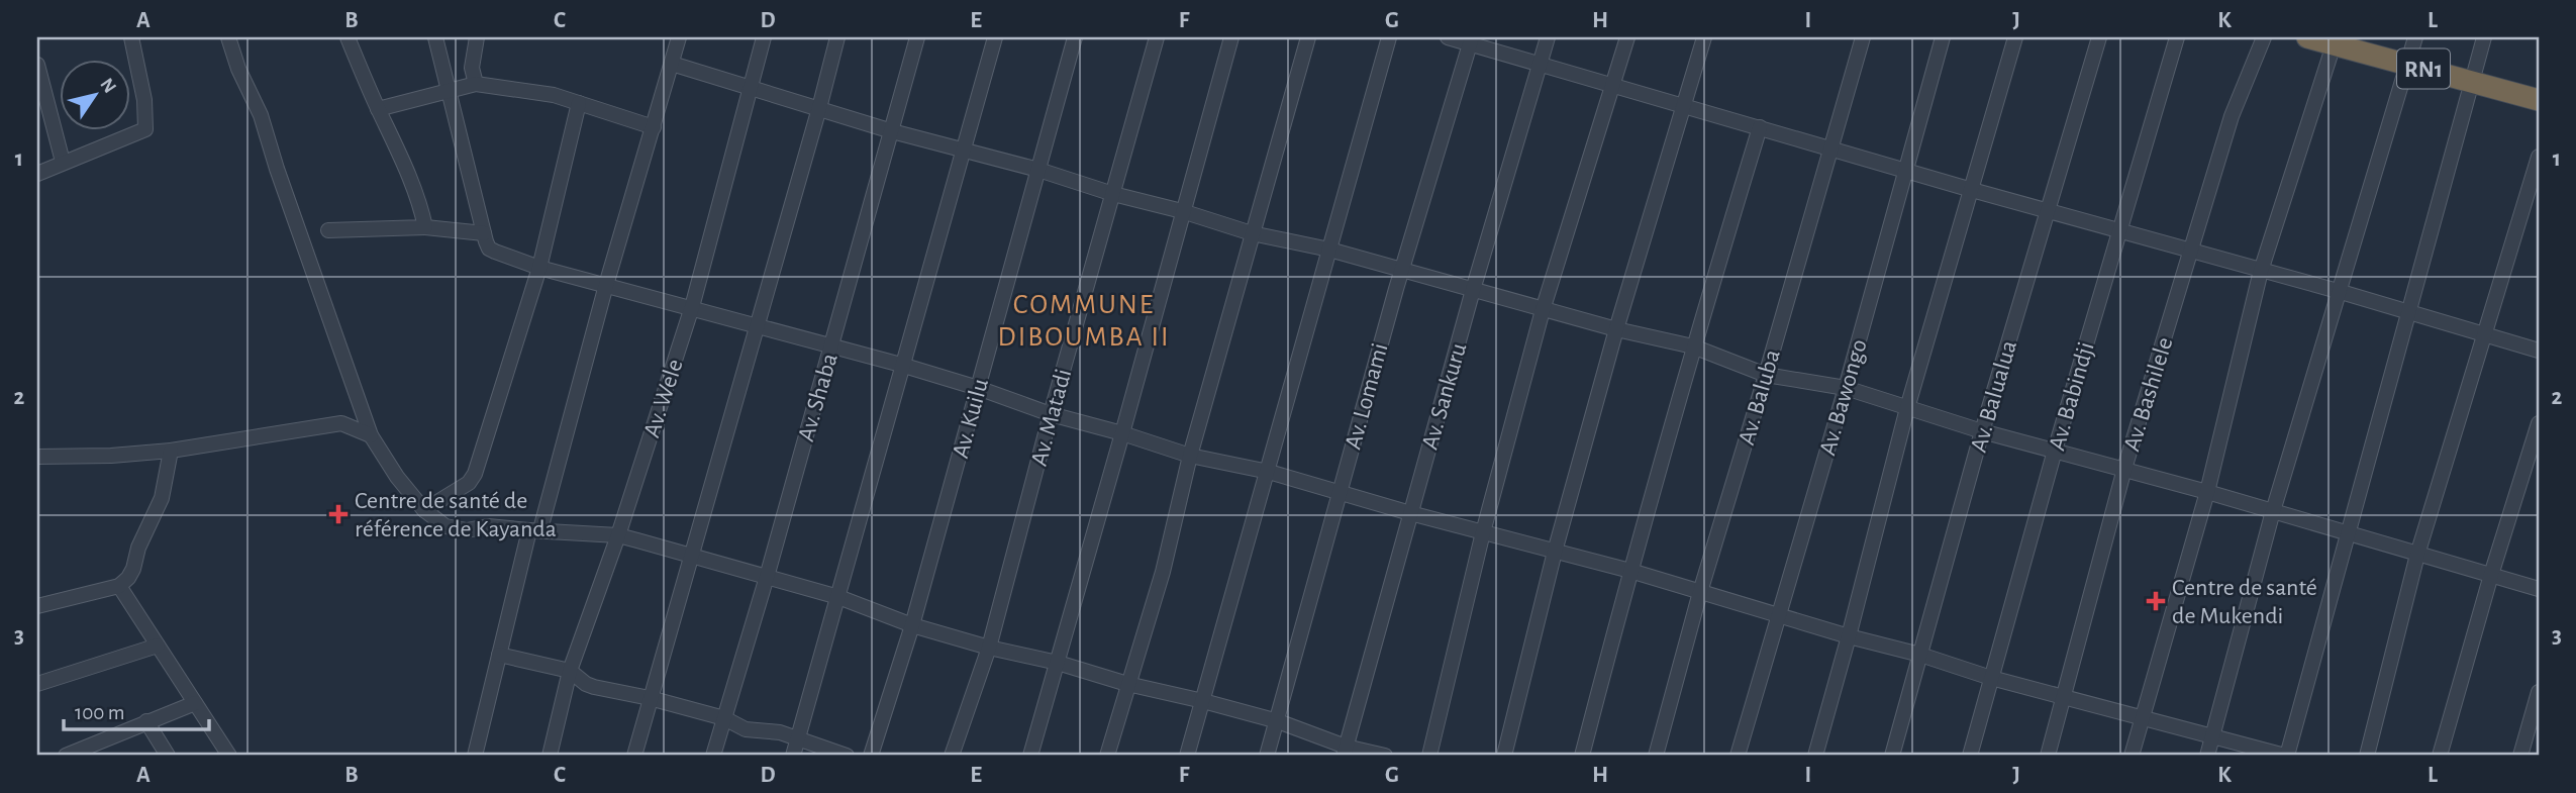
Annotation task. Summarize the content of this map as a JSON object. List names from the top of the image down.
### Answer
{
  "streets": {
    "highway": ["RN1"],
    "street": [
      "Av. Bashilele",
      "Av. Lomami",
      "Av. Sankuru",
      "Av. Balualua",
      "Av. Babindji",
      "Av. Shaba",
      "Av. Baluba",
      "Av. Bawongo",
      "Av. Wele",
      "Av. Matadi",
      "Av. Kuilu"
    ]
  },
  "districts": ["COMMUNE DIBOUMBA II"],
  "places": {
    "health": ["Centre de santé de référence de Kayanda", "Centre de santé de Mukendi"]
  },
  "scale_bar": "100 m",
  "north": "top right",
  "grid": {
    "columns": [
      "A",
      "B",
      "C",
      "D",
      "E",
      "F",
      "G",
      "H",
      "I",
      "J",
      "K",
      "L"
    ],
    "rows": ["1", "2", "3"]
  }
}
